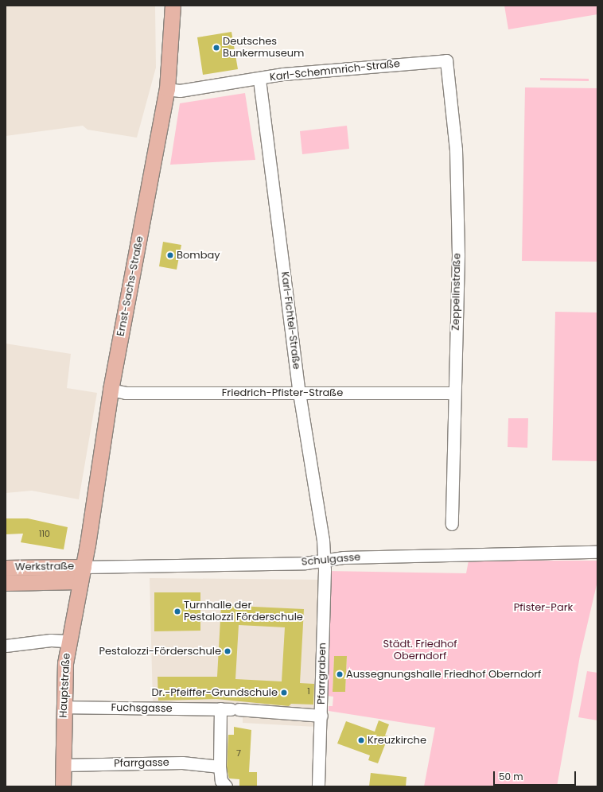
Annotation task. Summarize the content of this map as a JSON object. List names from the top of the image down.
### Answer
{
  "streets": {
    "main road": ["Ernst-Sachs-Straße", "Werkstraße", "Hauptstraße"],
    "street": [
      "Karl-Schemmrich-Straße",
      "Zeppelinstraße",
      "Karl-Fichtel-Straße",
      "Friedrich-Pfister-Straße",
      "Schulgasse",
      "Pfarrgraben",
      "Fuchsgasse",
      "Pfarrgasse"
    ]
  },
  "crossings": [
    ["Karl-Schemmrich-Straße", "Ernst-Sachs-Straße"],
    ["Karl-Schemmrich-Straße", "Zeppelinstraße"],
    ["Karl-Schemmrich-Straße", "Karl-Fichtel-Straße"],
    ["Ernst-Sachs-Straße", "Friedrich-Pfister-Straße"],
    ["Ernst-Sachs-Straße", "Schulgasse"],
    ["Ernst-Sachs-Straße", "Werkstraße"],
    ["Ernst-Sachs-Straße", "Hauptstraße"],
    ["Zeppelinstraße", "Friedrich-Pfister-Straße"],
    ["Karl-Fichtel-Straße", "Friedrich-Pfister-Straße"],
    ["Karl-Fichtel-Straße", "Schulgasse"],
    ["Karl-Fichtel-Straße", "Pfarrgraben"],
    ["Schulgasse", "Werkstraße"],
    ["Schulgasse", "Pfarrgraben"],
    ["Schulgasse", "Hauptstraße"],
    ["Werkstraße", "Hauptstraße"],
    ["Pfarrgraben", "Fuchsgasse"],
    ["Hauptstraße", "Fuchsgasse"],
    ["Hauptstraße", "Pfarrgasse"]
  ],
  "parks": ["Pfister-Park", "Städt. Friedhof Oberndorf"],
  "places": [
    "Deutsches Bunkermuseum",
    "Bombay",
    "Turnhalle der Pestalozzi Förderschule",
    "Pestalozzi-Förderschule",
    "Aussegnungshalle Friedhof Oberndorf",
    "Dr.-Pfeiffer-Grundschule",
    "Kreuzkirche"
  ],
  "house_numbers": ["110", "1", "7"],
  "scale_bar": "50 m"
}
